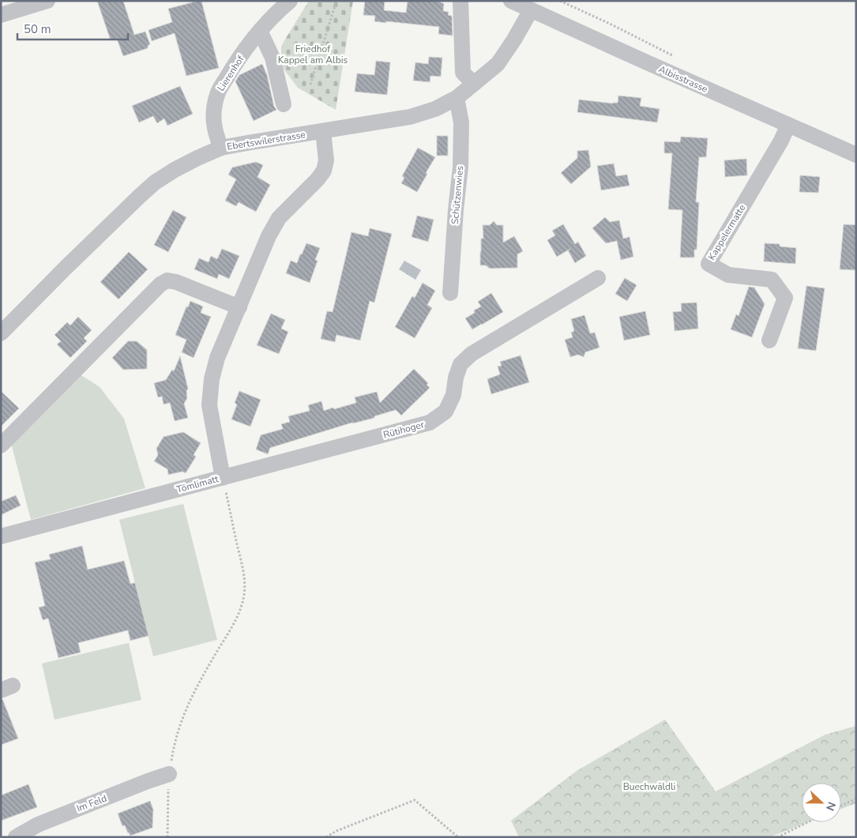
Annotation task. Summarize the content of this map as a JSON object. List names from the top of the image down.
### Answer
{
  "streets": {
    "street": [
      "Lierenhof",
      "Albisstrasse",
      "Ebertswilerstrasse",
      "Schützenwies",
      "Kappelermatte",
      "Rütihoger",
      "Tömlimatt",
      "Im Feld"
    ]
  },
  "crossings": [
    ["Lierenhof", "Ebertswilerstrasse"],
    ["Albisstrasse", "Ebertswilerstrasse"],
    ["Albisstrasse", "Kappelermatte"],
    ["Ebertswilerstrasse", "Schützenwies"],
    ["Ebertswilerstrasse", "Tömlimatt"],
    ["Rütihoger", "Tömlimatt"]
  ],
  "parks": ["Friedhof Kappel am Albis", "Buechwäldli"],
  "scale_bar": "50 m",
  "north": "right"
}
